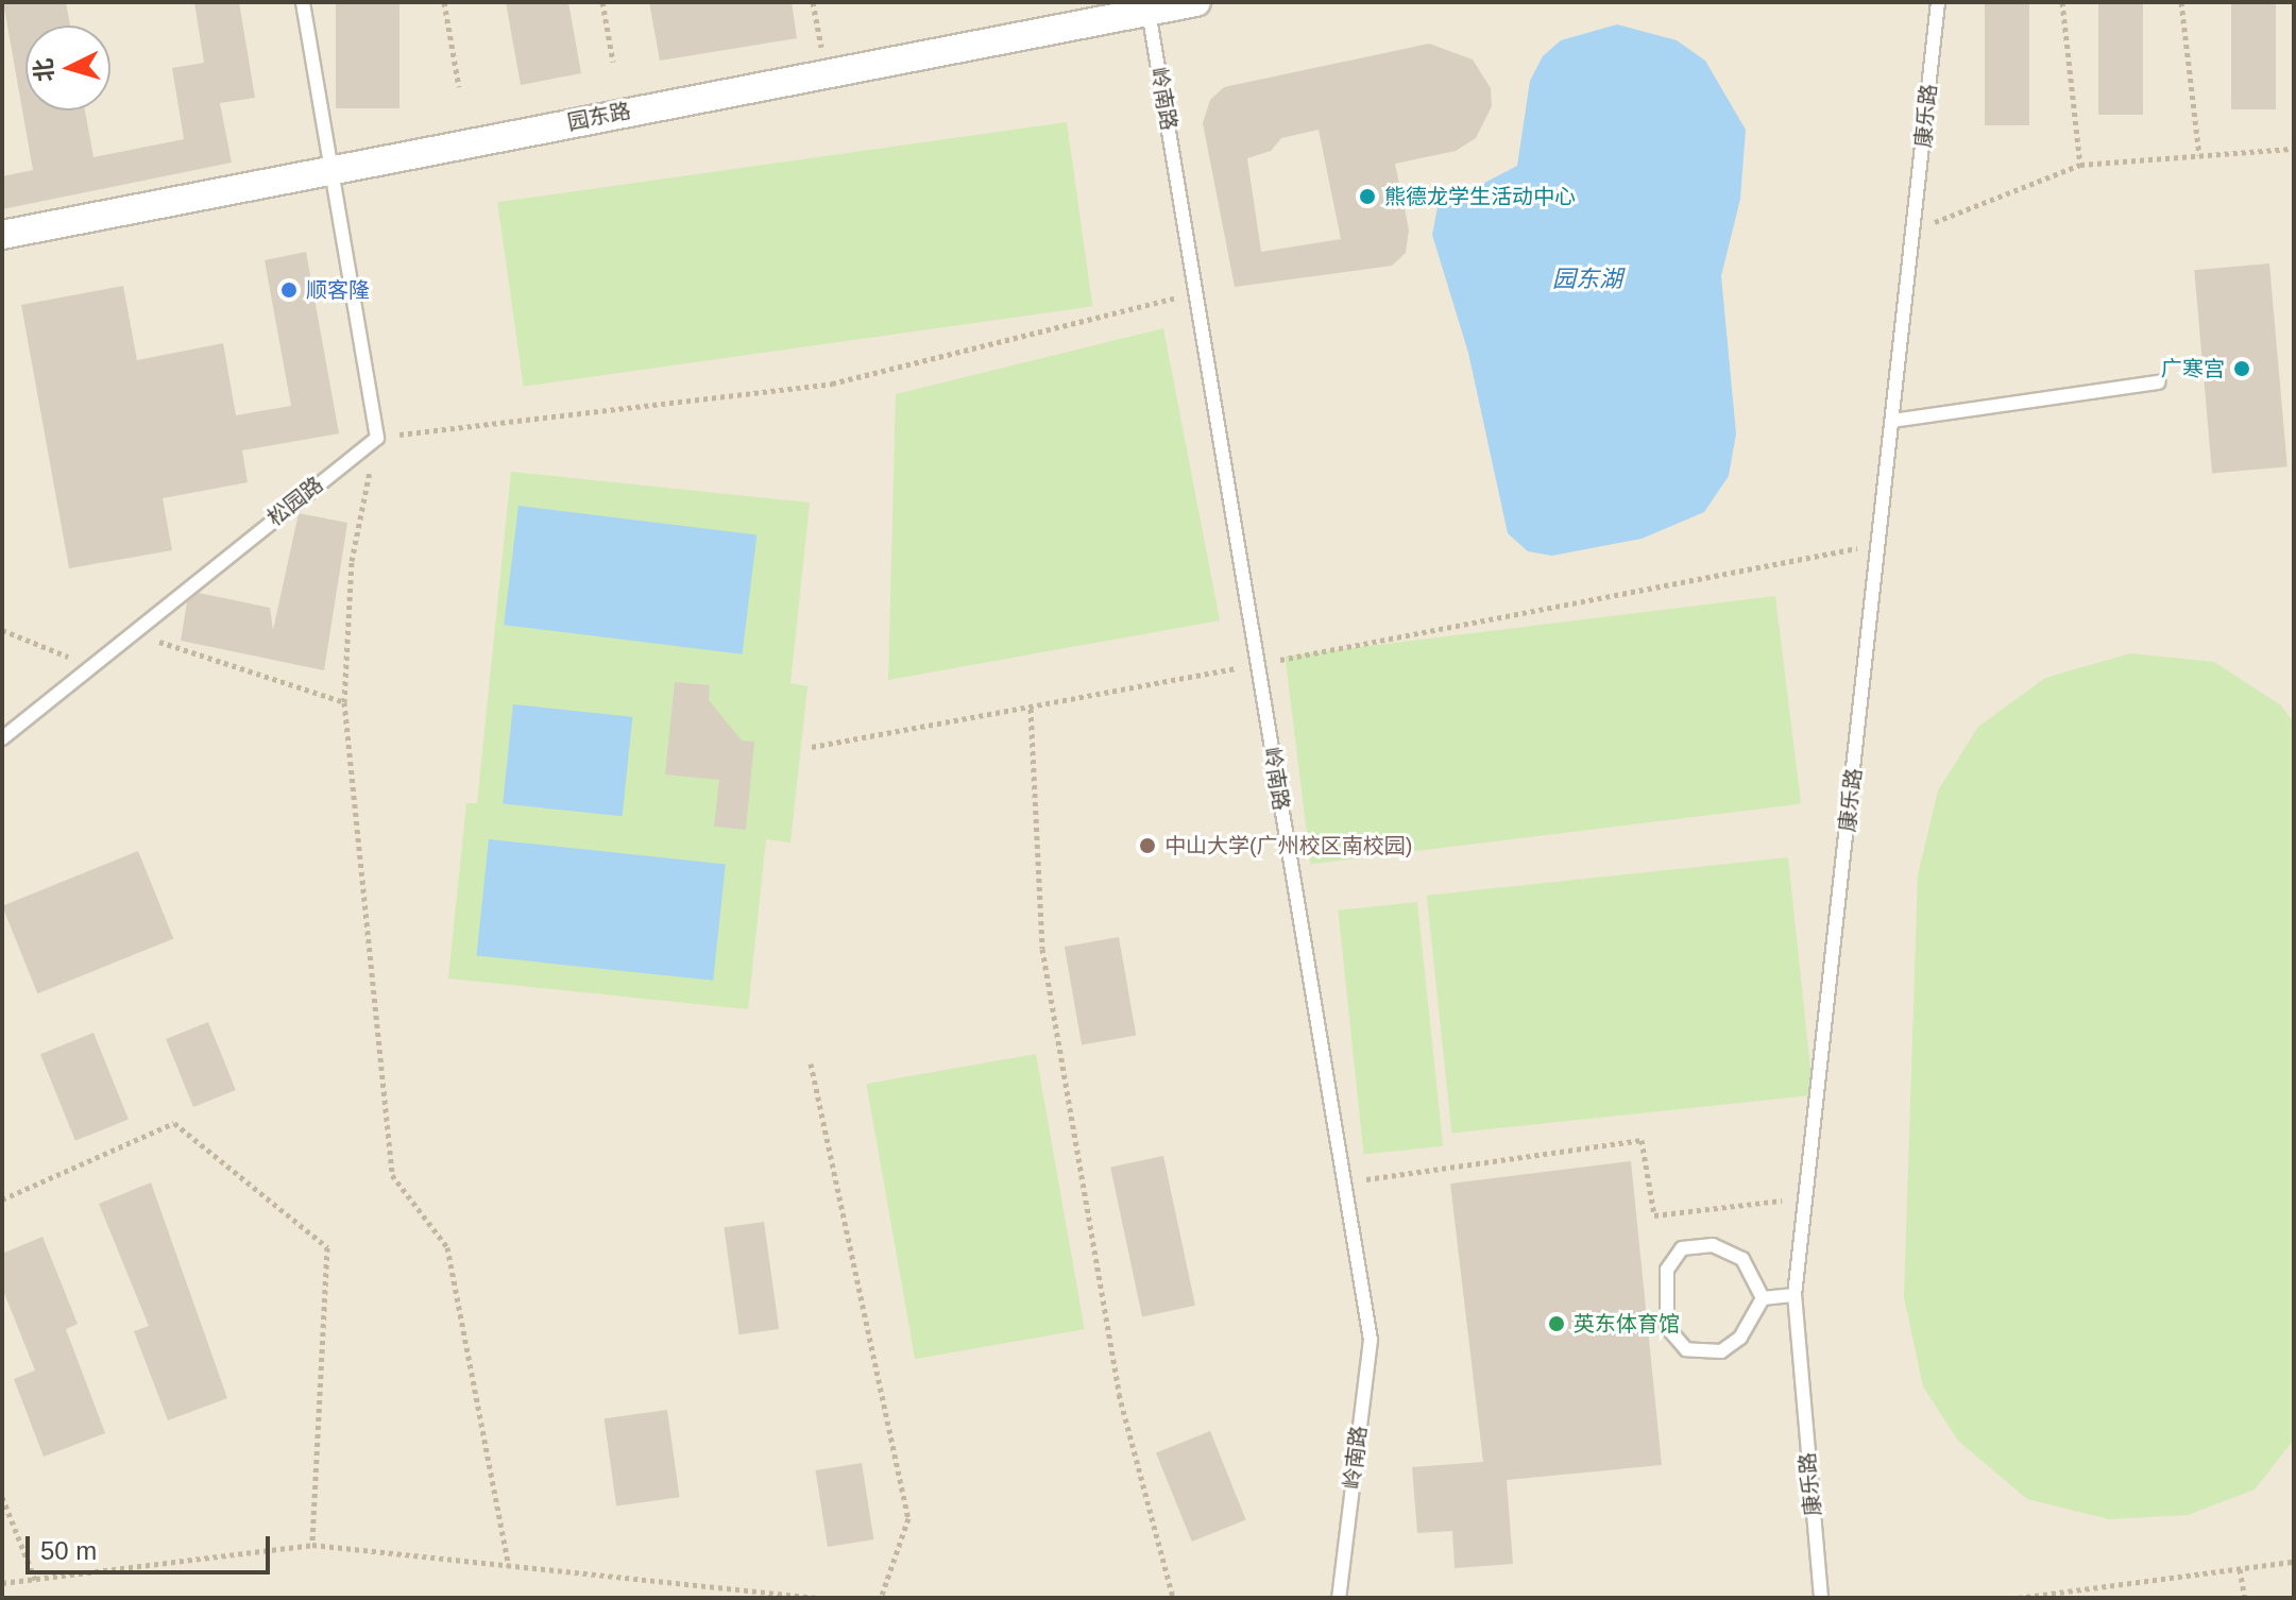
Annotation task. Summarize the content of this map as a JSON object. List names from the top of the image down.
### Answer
{
  "streets": {
    "street": ["园东路"],
    "lane": ["岭南路", "康乐路", "松园路"]
  },
  "crossings": [
    ["岭南路", "园东路"]
  ],
  "water": ["园东湖"],
  "places": [
    "熊德龙学生活动中心",
    "顺客隆",
    "广寒宫",
    "中山大学(广州校区南校园)",
    "英东体育馆"
  ],
  "scale_bar": "50 m",
  "north": "left"
}
